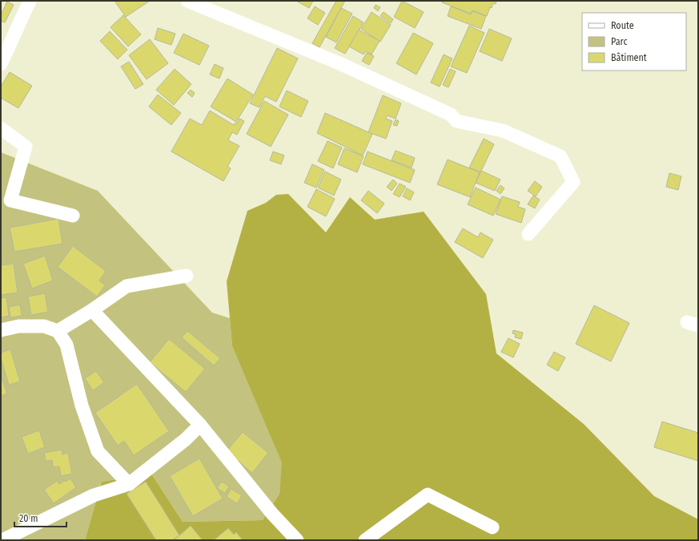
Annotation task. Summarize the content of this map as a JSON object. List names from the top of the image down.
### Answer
{
  "legend": ["Route", "Parc", "Bâtiment"],
  "scale_bar": "20 m"
}
